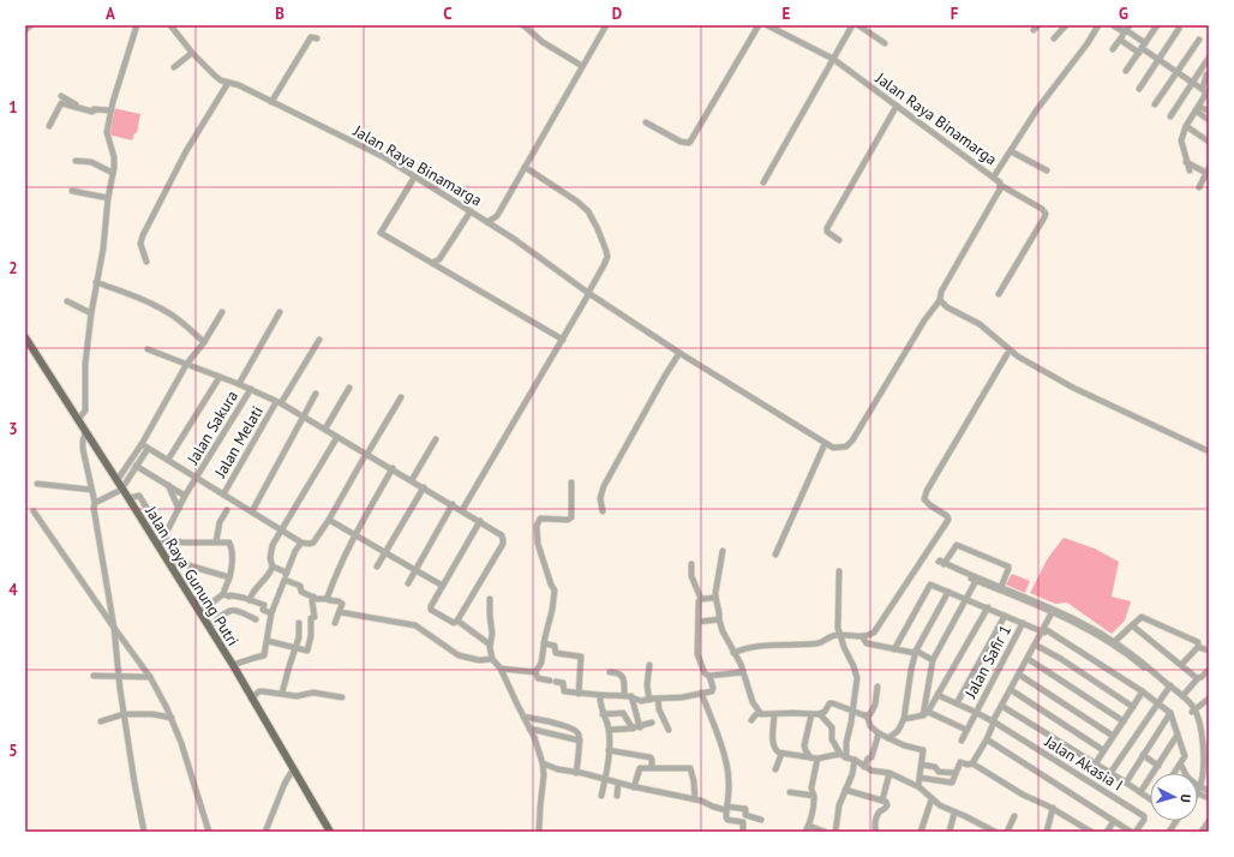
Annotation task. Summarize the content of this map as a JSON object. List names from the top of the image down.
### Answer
{
  "streets": {
    "main road": ["Jalan Raya Gunung Putri"],
    "street": [
      "Jalan Raya Binamarga",
      "Jalan Sakura",
      "Jalan Melati",
      "Jalan Safir 1",
      "Jalan Akasia I"
    ]
  },
  "crossings": [
    ["Jalan Sakura", "Jalan Raya Gunung Putri"]
  ],
  "north": "right",
  "grid": {
    "columns": [
      "A",
      "B",
      "C",
      "D",
      "E",
      "F",
      "G"
    ],
    "rows": [
      "1",
      "2",
      "3",
      "4",
      "5"
    ]
  }
}
